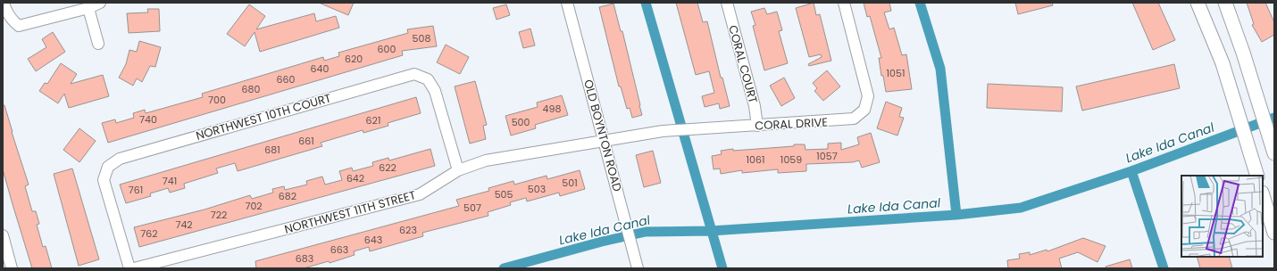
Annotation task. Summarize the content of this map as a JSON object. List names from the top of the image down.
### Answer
{
  "streets": {
    "street": [
      "CORAL COURT",
      "NORTHWEST 10TH COURT",
      "CORAL DRIVE",
      "OLD BOYNTON ROAD",
      "NORTHWEST 11TH STREET"
    ]
  },
  "crossings": [
    ["CORAL COURT", "CORAL DRIVE"],
    ["NORTHWEST 10TH COURT", "NORTHWEST 11TH STREET"],
    ["CORAL DRIVE", "OLD BOYNTON ROAD"],
    ["CORAL DRIVE", "NORTHWEST 11TH STREET"],
    ["OLD BOYNTON ROAD", "NORTHWEST 11TH STREET"]
  ],
  "water": ["Lake Ida Canal"],
  "house_numbers": [
    "508",
    "600",
    "620",
    "640",
    "1051",
    "660",
    "680",
    "700",
    "498",
    "740",
    "621",
    "500",
    "661",
    "681",
    "1057",
    "1061",
    "1059",
    "622",
    "642",
    "741",
    "501",
    "503",
    "761",
    "505",
    "682",
    "702",
    "507",
    "722",
    "742",
    "623",
    "762",
    "643",
    "663",
    "683"
  ]
}
